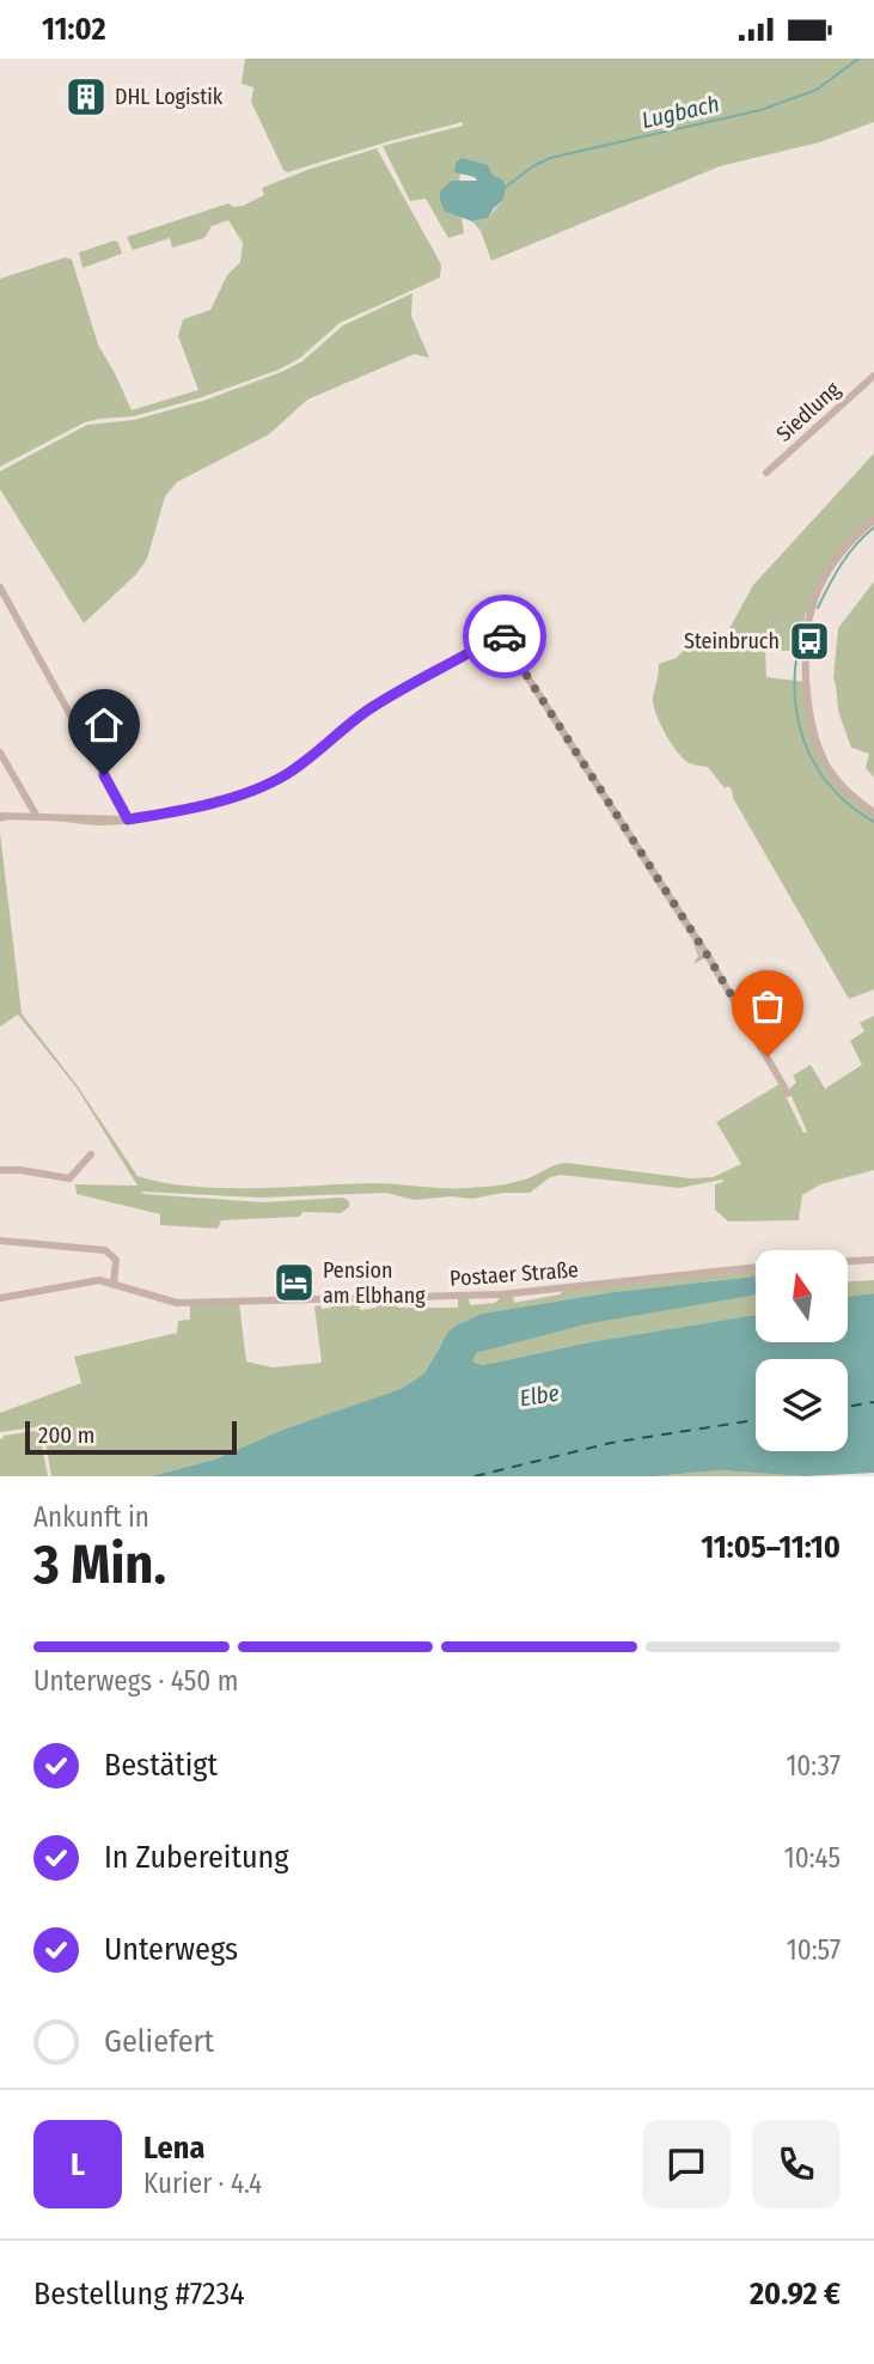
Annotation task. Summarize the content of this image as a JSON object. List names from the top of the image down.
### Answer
{
  "streets": {
    "street": ["Siedlung", "Postaer Straße"]
  },
  "water": ["Lugbach", "Elbe"],
  "places": {
    "building": ["DHL Logistik"],
    "bus stop": ["Steinbruch"],
    "hotel": ["Pension am Elbhang"]
  },
  "scale_bar": "200 m",
  "north": "top",
  "page": {
    "status": "11:02",
    "scale": "200 m",
    "heading": ["3 Min.", "Ankunft in", "11:05–11:10"],
    "panel": [
      "Lena",
      "Kurier · 4.4",
      "Bestellung #7234",
      "20.92 €"
    ],
    "bar": "Unterwegs · 450 m",
    "list": [
      ["Bestätigt", "10:37"],
      ["In Zubereitung", "10:45"],
      ["Unterwegs", "10:57"],
      "Geliefert"
    ],
    "round": "L"
  }
}
